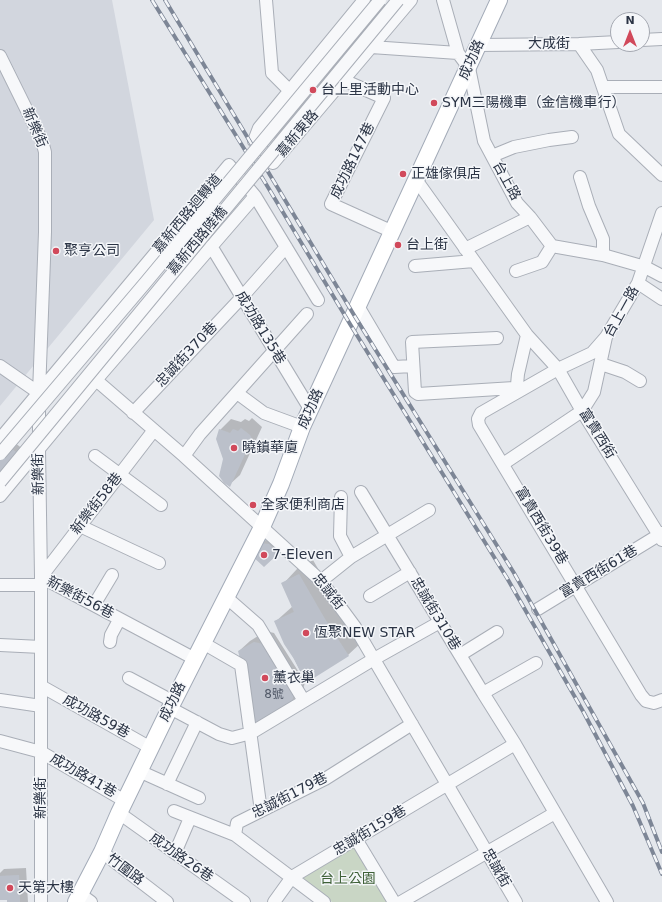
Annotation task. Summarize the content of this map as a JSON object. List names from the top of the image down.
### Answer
{
  "streets": {
    "main road": ["成功路"],
    "street": [
      "大成街",
      "新樂街",
      "嘉新東路",
      "成功路147巷",
      "台上路",
      "嘉新西路迴轉道",
      "嘉新西路陸橋",
      "台上一路",
      "成功路135巷",
      "忠誠街370巷",
      "富貴西街",
      "新樂街58巷",
      "富貴西街39巷",
      "富貴西街61巷",
      "忠誠街",
      "新樂街56巷",
      "忠誠街310巷",
      "成功路59巷",
      "成功路41巷",
      "忠誠街179巷",
      "忠誠街159巷",
      "成功路26巷",
      "竹圍路"
    ]
  },
  "crossings": [
    ["大成街", "成功路"],
    ["成功路", "成功路147巷"],
    ["成功路", "台上路"],
    ["成功路", "成功路135巷"],
    ["成功路", "富貴西街"],
    ["成功路", "忠誠街"],
    ["成功路", "新樂街56巷"],
    ["成功路", "成功路59巷"],
    ["成功路", "成功路41巷"],
    ["成功路", "成功路26巷"],
    ["成功路", "竹圍路"],
    ["新樂街", "嘉新西路迴轉道"],
    ["新樂街", "新樂街58巷"],
    ["新樂街", "新樂街56巷"],
    ["新樂街", "成功路59巷"],
    ["新樂街", "成功路41巷"],
    ["嘉新東路", "成功路147巷"],
    ["台上一路", "富貴西街"],
    ["成功路135巷", "忠誠街370巷"],
    ["忠誠街370巷", "忠誠街"],
    ["富貴西街", "富貴西街39巷"],
    ["富貴西街", "富貴西街61巷"],
    ["新樂街58巷", "忠誠街"],
    ["新樂街58巷", "新樂街56巷"],
    ["富貴西街39巷", "富貴西街61巷"],
    ["忠誠街", "忠誠街179巷"],
    ["忠誠街", "忠誠街159巷"],
    ["忠誠街310巷", "忠誠街159巷"],
    ["成功路41巷", "成功路26巷"]
  ],
  "parks": ["台上公園"],
  "places": [
    "台上里活動中心",
    "SYM三陽機車（金信機車行）",
    "正雄傢俱店",
    "台上街",
    "聚亨公司",
    "曉鎮華廈",
    "全家便利商店",
    "7-Eleven",
    "恆聚NEW STAR",
    "薰衣巢",
    "天第大樓"
  ],
  "house_numbers": ["8號"],
  "north": "top"
}
